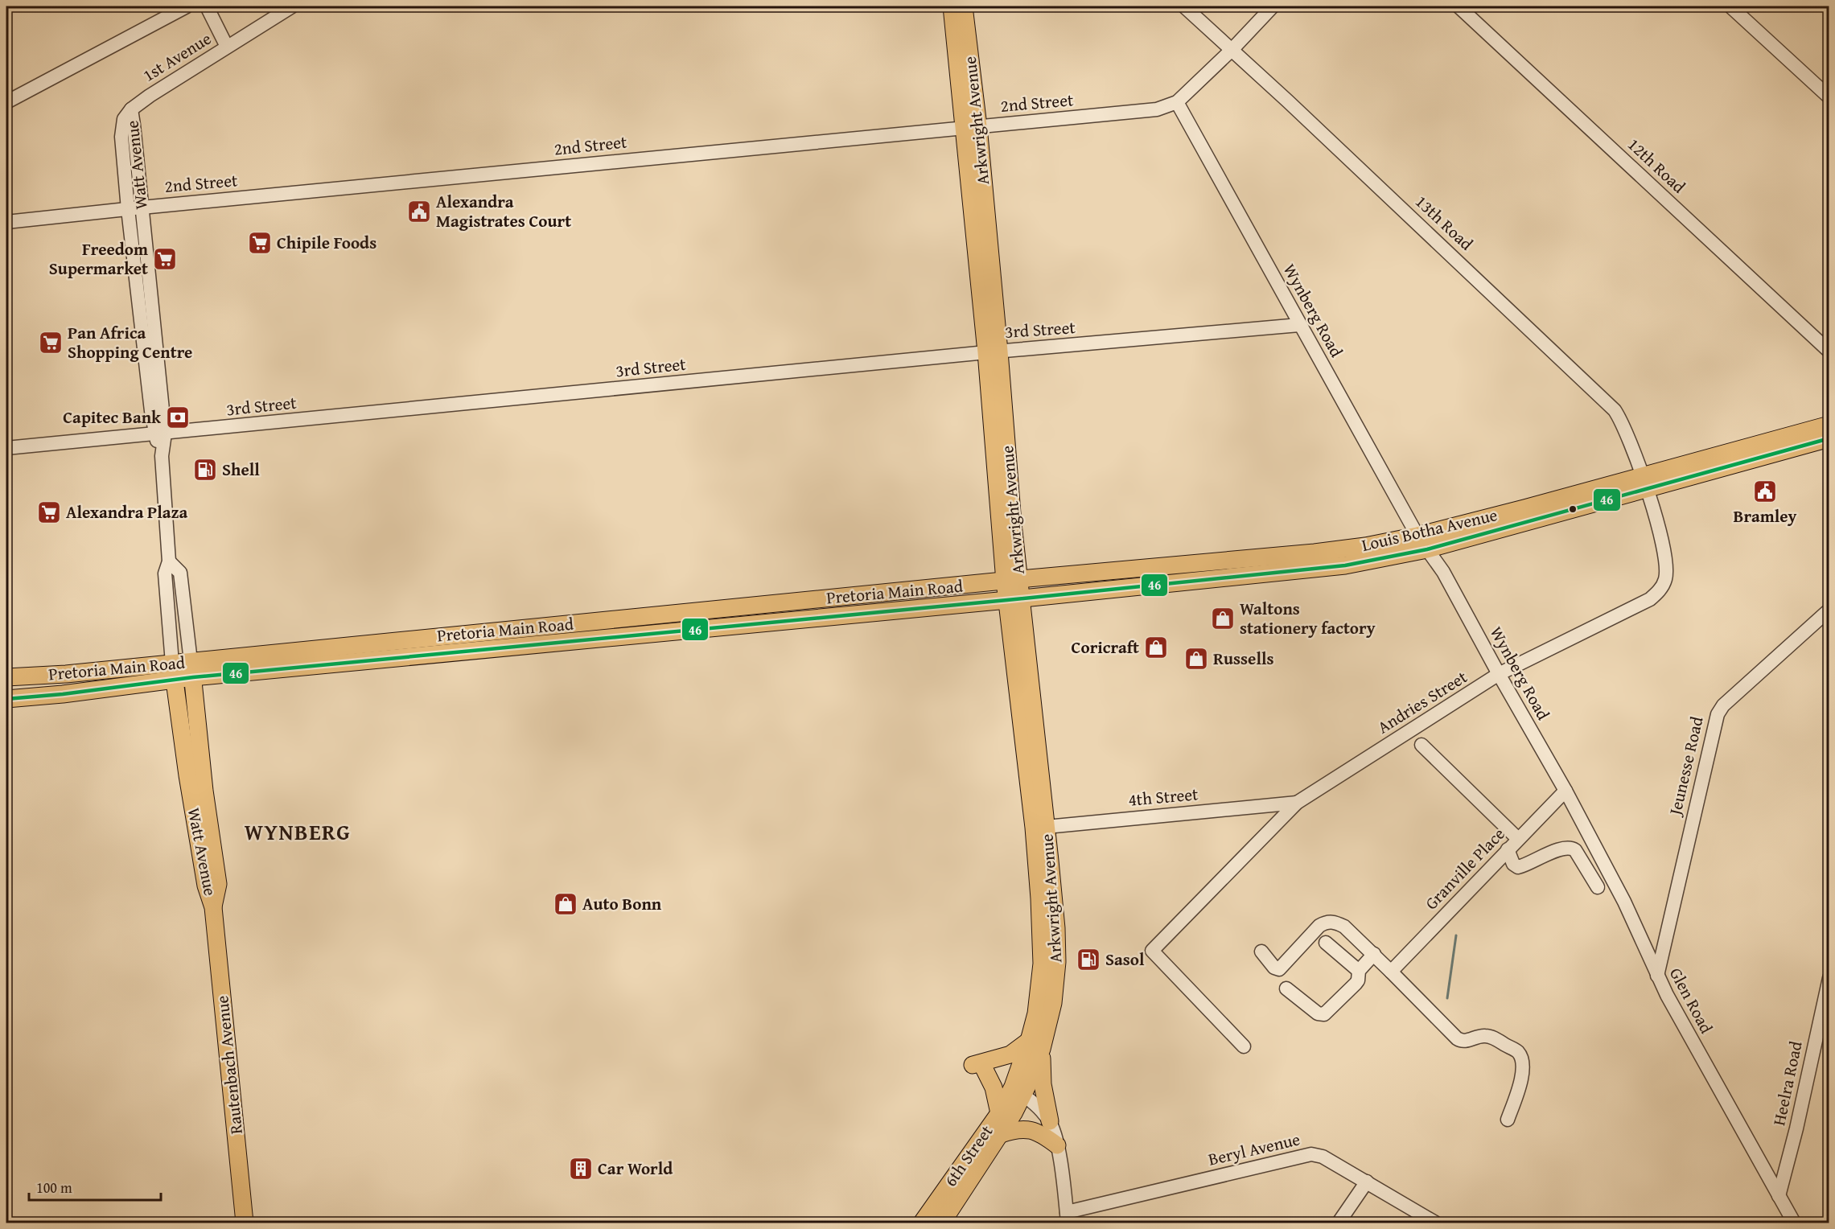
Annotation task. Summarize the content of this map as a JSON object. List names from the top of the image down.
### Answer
{
  "streets": {
    "main road": [
      "Arkwright Avenue",
      "Watt Avenue",
      "Louis Botha Avenue",
      "Pretoria Main Road",
      "Rautenbach Avenue",
      "6th Street"
    ],
    "street": [
      "1st Avenue",
      "2nd Street",
      "12th Road",
      "13th Road",
      "Wynberg Road",
      "3rd Street",
      "Andries Street",
      "Jeunesse Road",
      "4th Street",
      "Granville Place",
      "Glen Road",
      "Heelra Road",
      "Beryl Avenue"
    ]
  },
  "crossings": [
    ["1st Avenue", "Watt Avenue"],
    ["2nd Street", "Arkwright Avenue"],
    ["2nd Street", "Watt Avenue"],
    ["2nd Street", "Wynberg Road"],
    ["Arkwright Avenue", "3rd Street"],
    ["Arkwright Avenue", "Louis Botha Avenue"],
    ["Arkwright Avenue", "Pretoria Main Road"],
    ["Arkwright Avenue", "4th Street"],
    ["Arkwright Avenue", "6th Street"],
    ["Watt Avenue", "3rd Street"],
    ["Watt Avenue", "Pretoria Main Road"],
    ["Watt Avenue", "Rautenbach Avenue"],
    ["13th Road", "Louis Botha Avenue"],
    ["13th Road", "Andries Street"],
    ["Wynberg Road", "3rd Street"],
    ["Wynberg Road", "Louis Botha Avenue"],
    ["Wynberg Road", "Andries Street"],
    ["Wynberg Road", "Granville Place"],
    ["Wynberg Road", "Glen Road"],
    ["Louis Botha Avenue", "Pretoria Main Road"],
    ["Louis Botha Avenue", "Andries Street"],
    ["Andries Street", "4th Street"],
    ["Jeunesse Road", "Glen Road"],
    ["Granville Place", "Glen Road"],
    ["Glen Road", "Heelra Road"]
  ],
  "districts": ["WYNBERG"],
  "places": {
    "public building": ["Alexandra Magistrates Court", "Bramley"],
    "supermarket": [
      "Chipile Foods",
      "Freedom Supermarket",
      "Pan Africa Shopping Centre",
      "Alexandra Plaza"
    ],
    "bank": ["Capitec Bank"],
    "fuel station": ["Shell", "Sasol"],
    "shop": [
      "Waltons stationery factory",
      "Coricraft",
      "Russells",
      "Auto Bonn"
    ],
    "building": ["Car World"]
  },
  "lines": ["transit line 46"],
  "scale_bar": "100 m"
}
